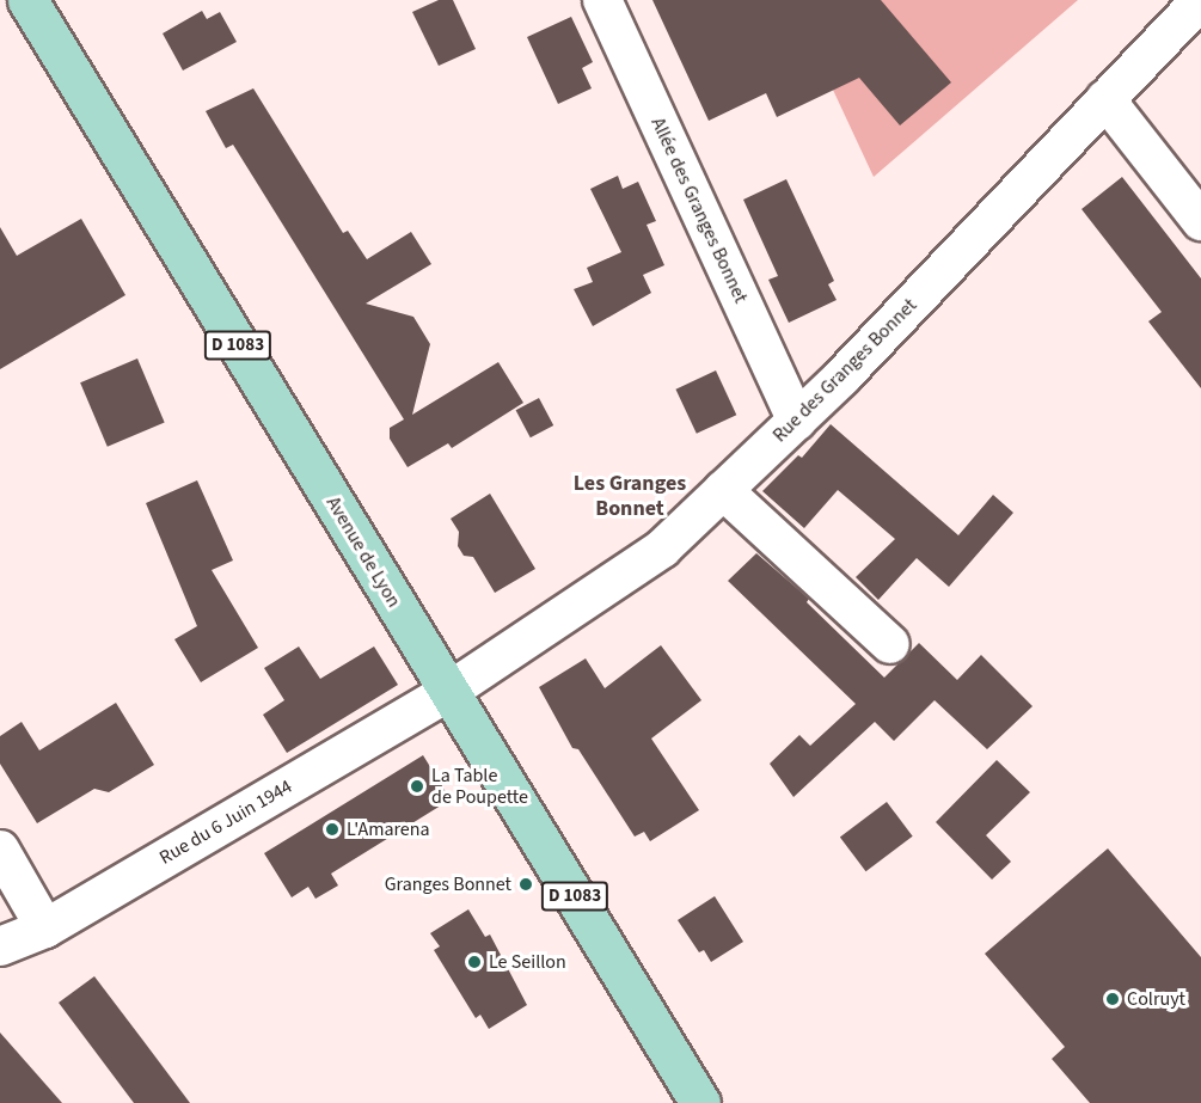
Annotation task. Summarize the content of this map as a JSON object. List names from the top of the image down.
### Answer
{
  "streets": {
    "main road": ["D 1083", "Avenue de Lyon"],
    "street": ["Allée des Granges Bonnet", "Rue des Granges Bonnet", "Rue du 6 Juin 1944"]
  },
  "crossings": [
    ["Allée des Granges Bonnet", "Rue des Granges Bonnet"],
    ["Rue des Granges Bonnet", "Avenue de Lyon"],
    ["Rue des Granges Bonnet", "Rue du 6 Juin 1944"],
    ["Avenue de Lyon", "Rue du 6 Juin 1944"]
  ],
  "districts": ["Les Granges Bonnet"],
  "places": [
    "La Table de Poupette",
    "L'Amarena",
    "Granges Bonnet",
    "Le Seillon",
    "Colruyt"
  ]
}
